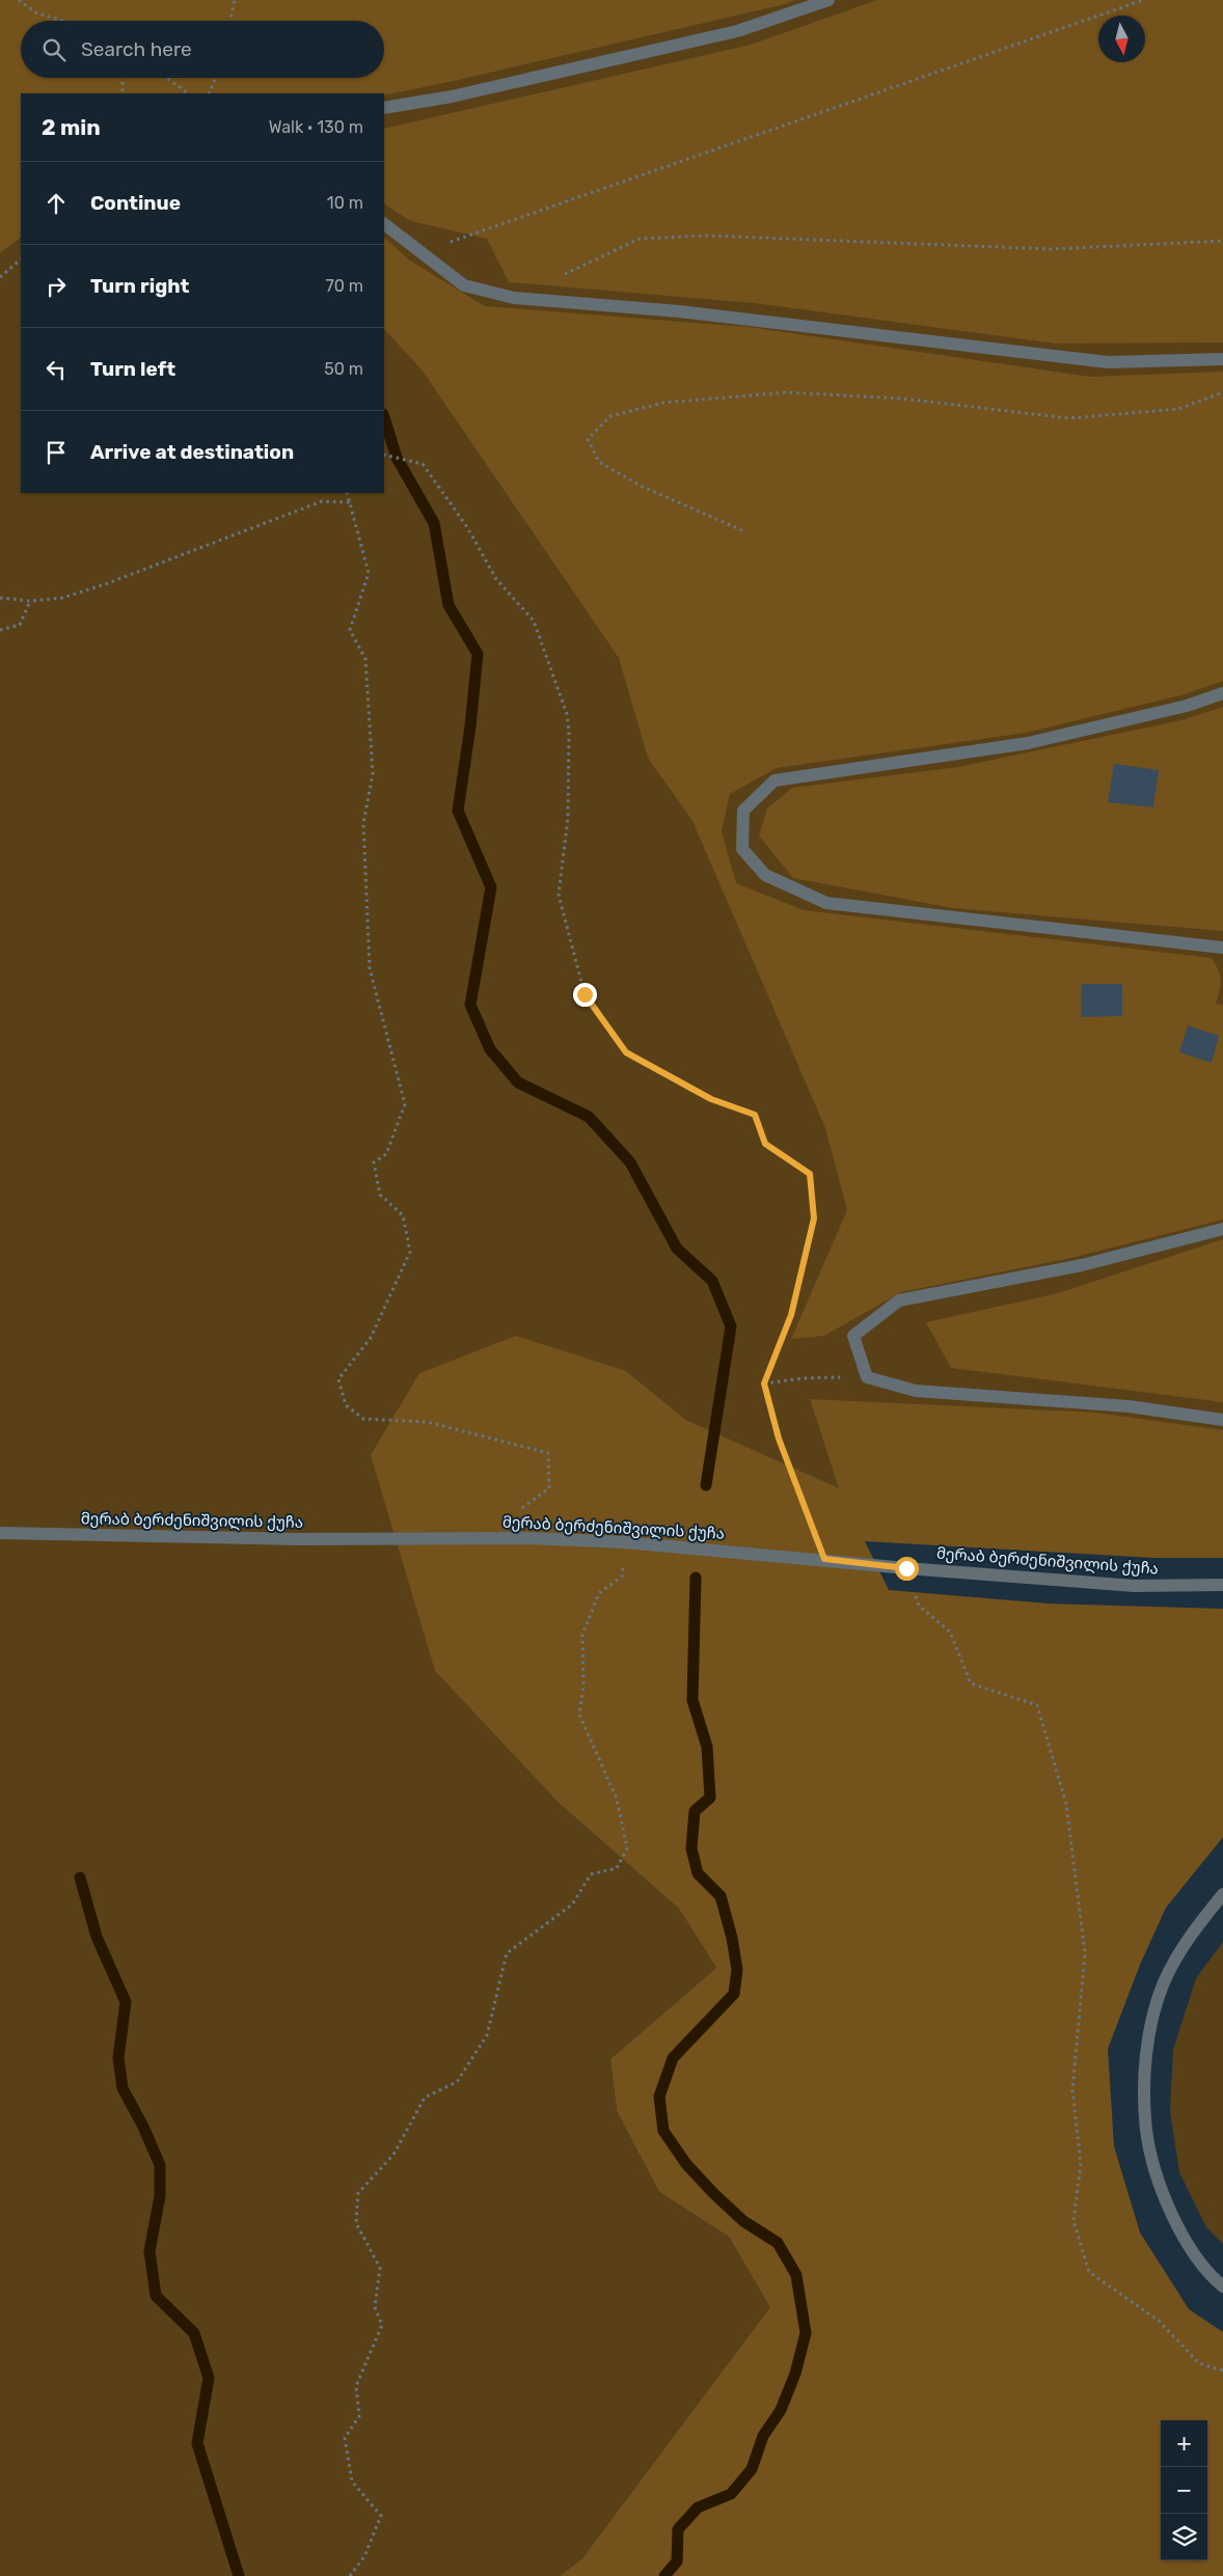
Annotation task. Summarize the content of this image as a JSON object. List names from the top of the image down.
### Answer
{
  "streets": {
    "street": ["მერაბ ბერძენიშვილის ქუჩა"]
  },
  "north": "bottom",
  "page": {
    "search": "Search here",
    "heading": ["2 min", "Walk · 130 m"],
    "list": [
      ["Continue", "10 m"],
      ["Turn right", "70 m"],
      ["Turn left", "50 m"],
      "Arrive at destination"
    ],
    "map_buttons": ["+", "−"]
  }
}
